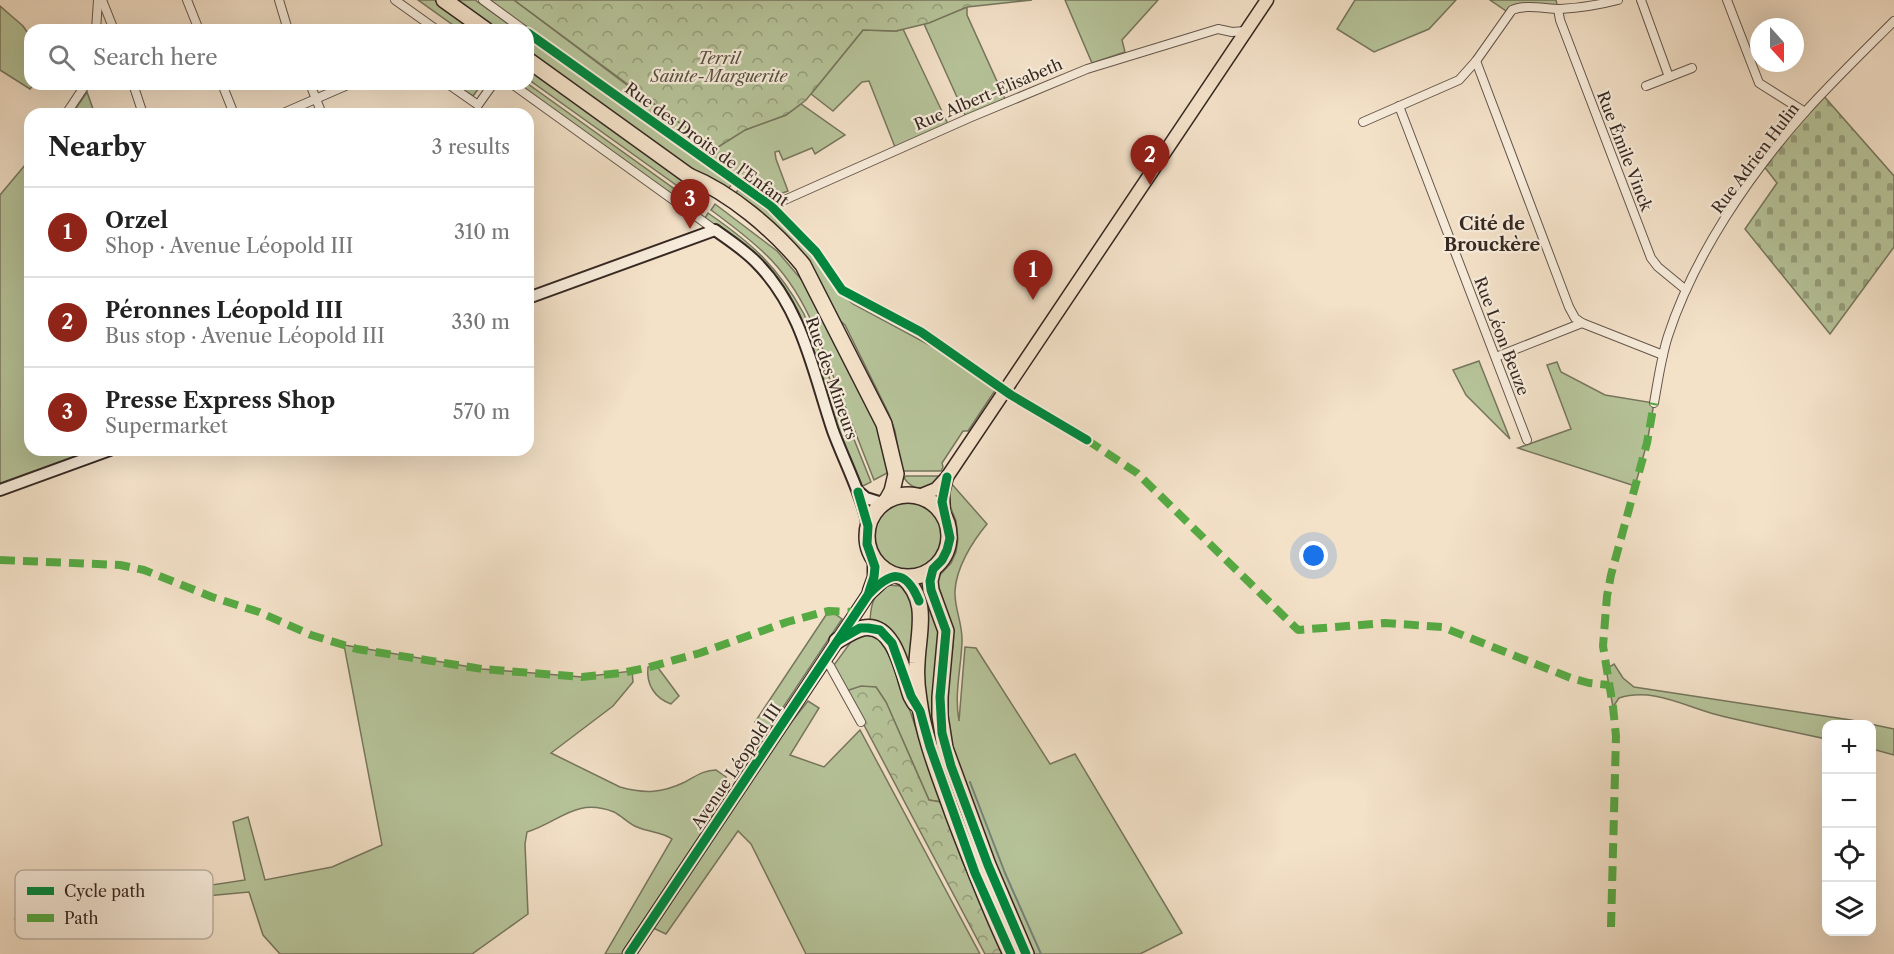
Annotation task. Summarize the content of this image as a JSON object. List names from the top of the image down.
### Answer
{
  "streets": {
    "main road": ["Avenue Léopold III"],
    "street": [
      "Rue Albert-Elisabeth",
      "Rue des Droits de l'Enfant",
      "Rue Émile Vinck",
      "Rue Adrien Hulin",
      "Rue Léon Beuze",
      "Rue des Mineurs"
    ]
  },
  "crossings": [
    ["Rue Albert-Elisabeth", "Rue des Droits de l'Enfant"],
    ["Rue Émile Vinck", "Rue Adrien Hulin"],
    ["Rue des Mineurs", "Avenue Léopold III"]
  ],
  "districts": ["Cité de Brouckère"],
  "parks": ["Terril Sainte-Marguerite"],
  "legend": ["Cycle path", "Path"],
  "north": "bottom",
  "page": {
    "search": "Search here",
    "heading": ["Nearby", "3 results"],
    "pins": ["2", "3", "1"],
    "list": [
      {
        "mark": "1",
        "name": "Orzel",
        "note": "Shop · Avenue Léopold III",
        "value": "310 m"
      },
      {
        "mark": "2",
        "name": "Péronnes Léopold III",
        "note": "Bus stop · Avenue Léopold III",
        "value": "330 m"
      },
      {
        "mark": "3",
        "name": "Presse Express Shop",
        "note": "Supermarket",
        "value": "570 m"
      }
    ],
    "map_buttons": ["+", "−"]
  }
}
